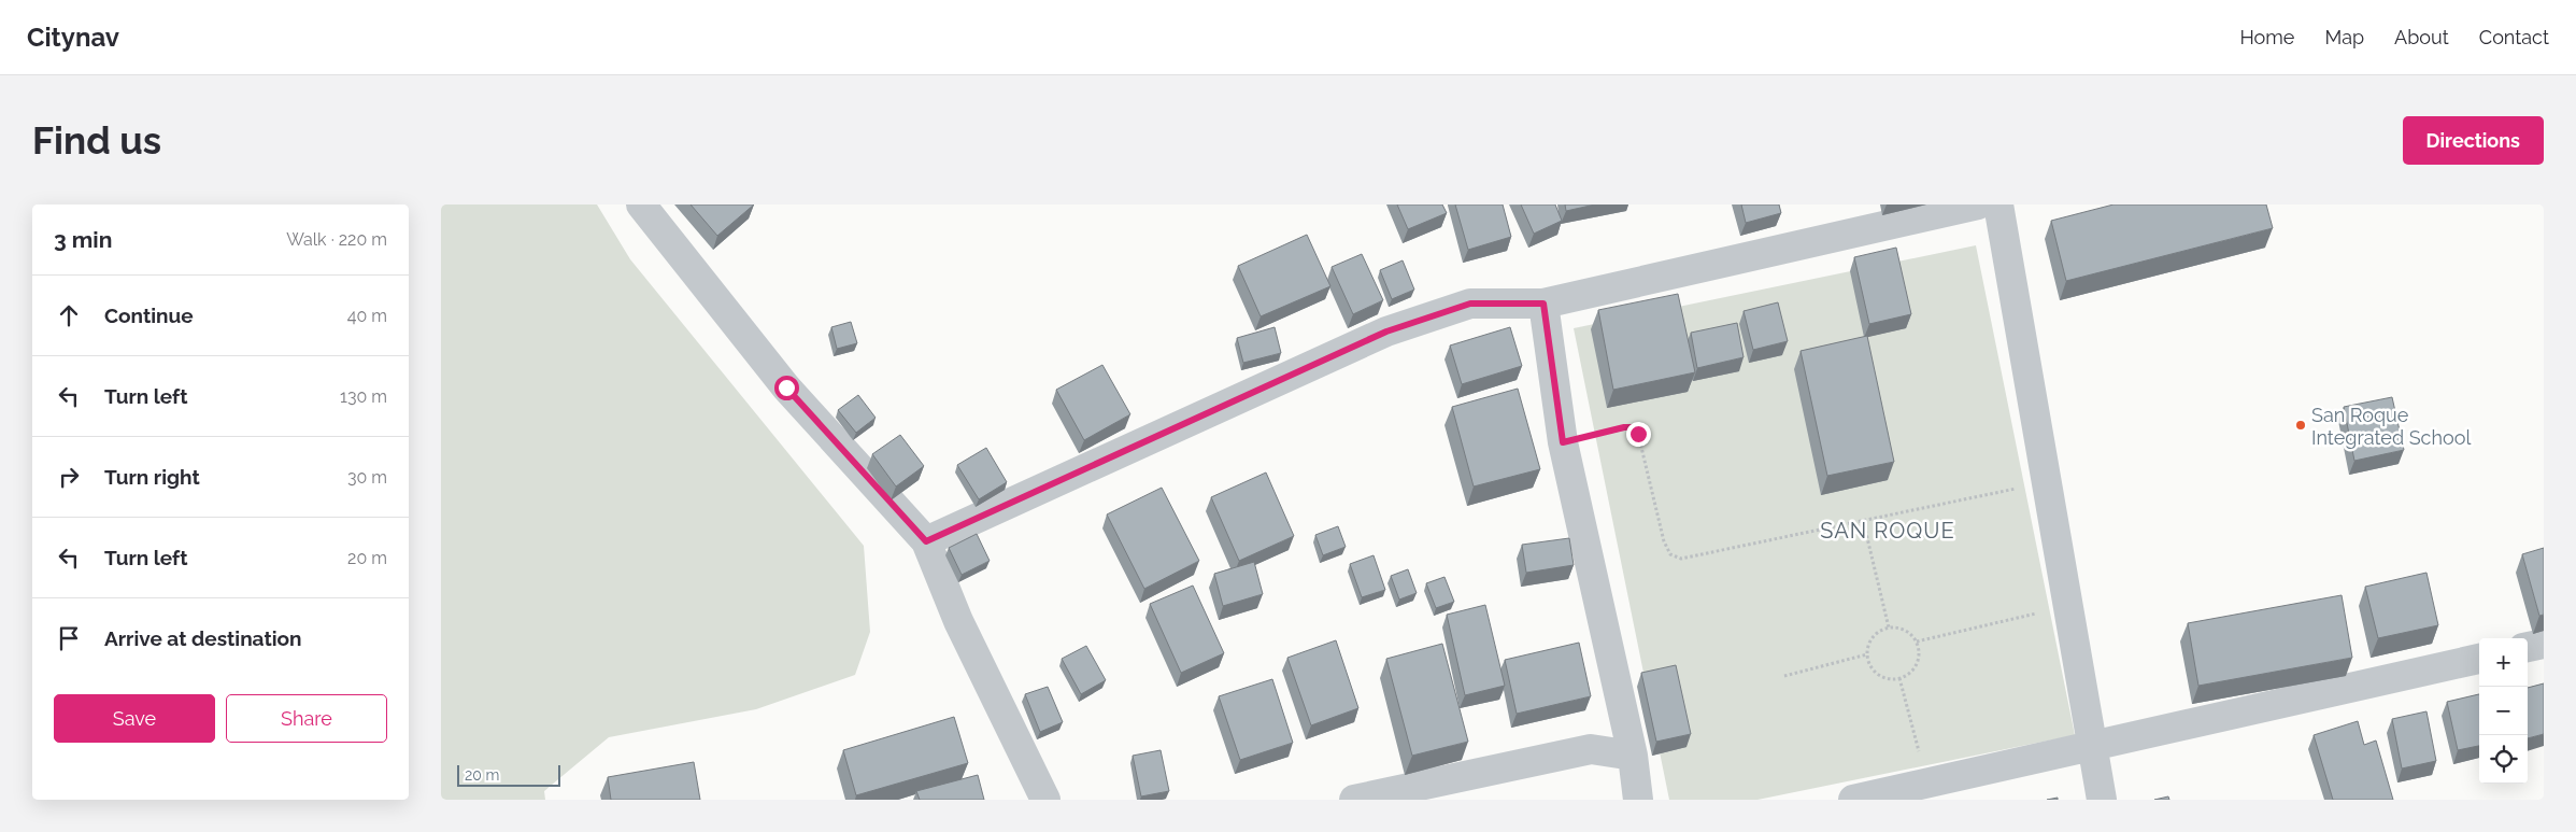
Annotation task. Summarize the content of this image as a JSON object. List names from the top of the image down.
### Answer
{
  "districts": ["SAN ROQUE"],
  "places": ["San Roque Integrated School"],
  "scale_bar": "20 m",
  "page": {
    "header": "Citynav",
    "nav": [
      "Home",
      "Map",
      "About",
      "Contact"
    ],
    "buttons": [
      "Directions",
      ["Save", "Share"]
    ],
    "title": "Find us",
    "heading": ["3 min", "Walk · 220 m"],
    "list": [
      ["Continue", "40 m"],
      ["Turn left", "130 m"],
      ["Turn right", "30 m"],
      ["Turn left", "20 m"],
      "Arrive at destination"
    ],
    "map_buttons": ["+", "−"],
    "scale": "20 m"
  }
}
